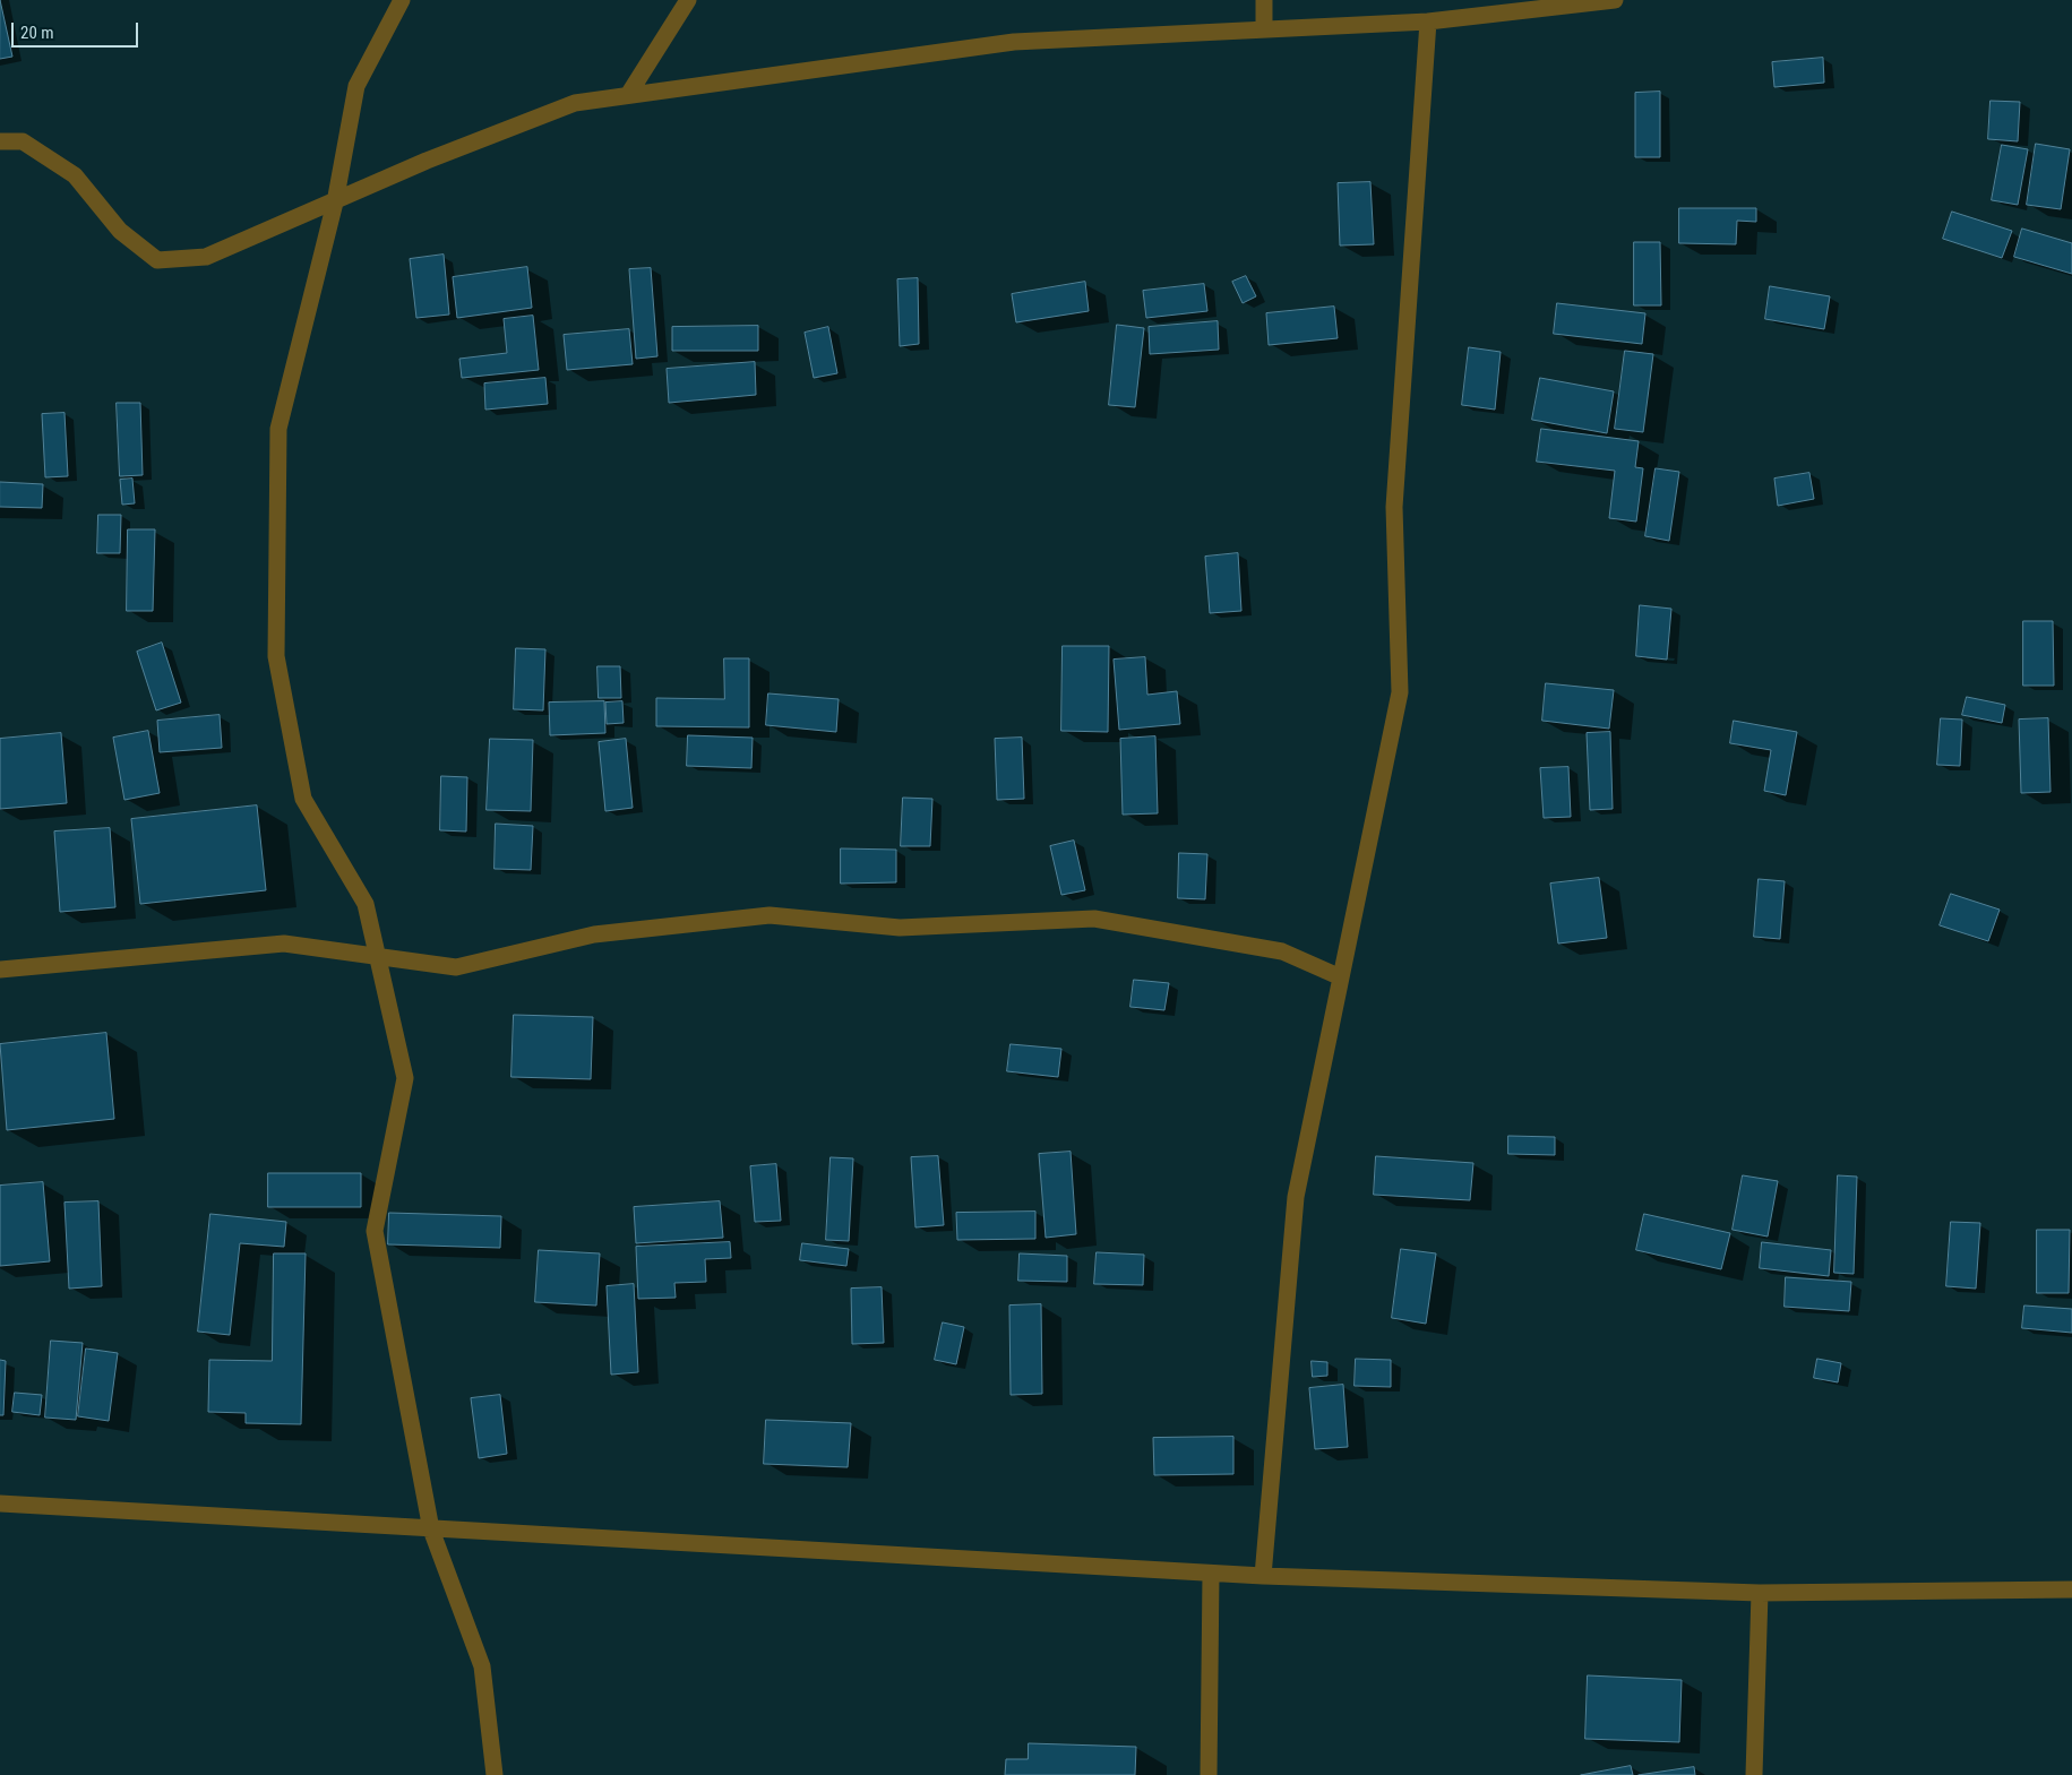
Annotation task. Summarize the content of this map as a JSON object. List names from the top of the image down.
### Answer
{
  "scale_bar": "20 m"
}
